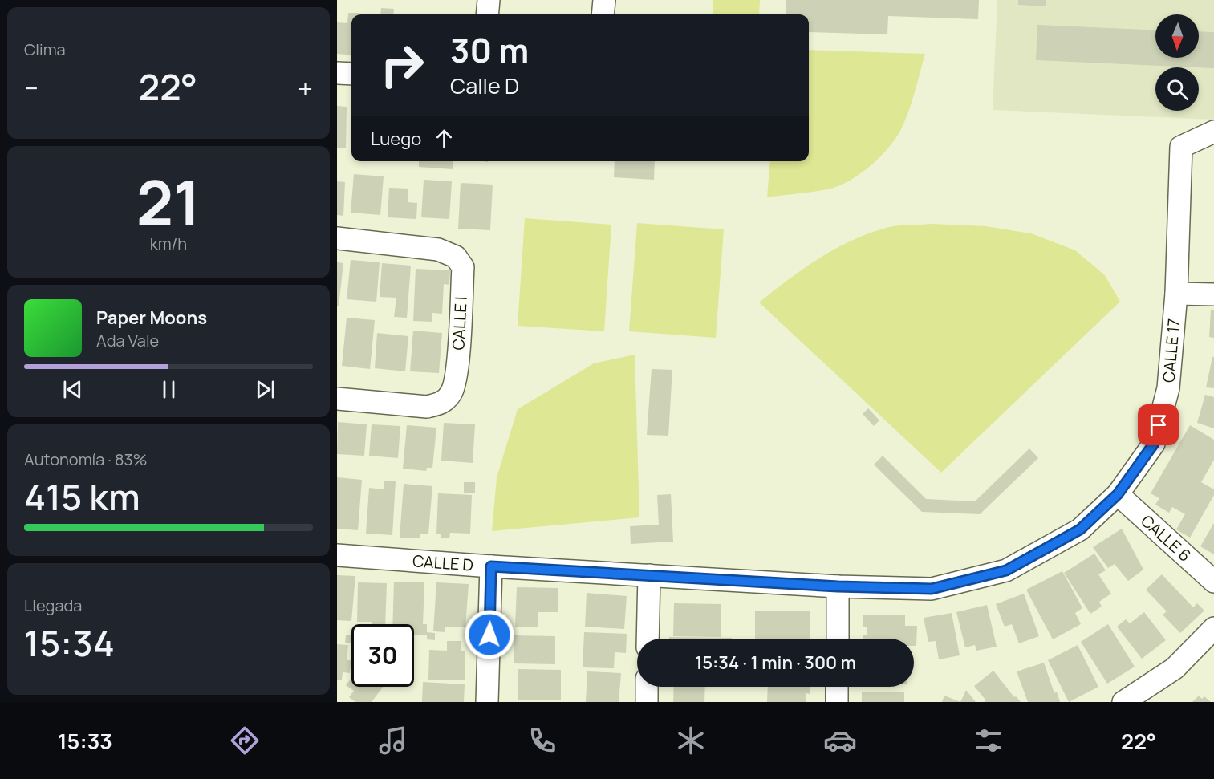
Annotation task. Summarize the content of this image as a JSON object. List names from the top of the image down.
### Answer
{
  "streets": {
    "street": [
      "CALLE I",
      "CALLE 17",
      "CALLE 6",
      "CALLE D"
    ]
  },
  "crossings": [
    ["CALLE 17", "CALLE 6"],
    ["CALLE 17", "CALLE D"]
  ],
  "north": "bottom",
  "page": {
    "tile": [
      "Clima",
      ["21", "km/h"],
      ["Autonomía · 83%", "415 km"],
      ["Llegada", "15:34"]
    ],
    "turn": ["30 m", "Calle D"],
    "heat": ["−", "22°", "+"],
    "then": "Luego",
    "song": ["Paper Moons", "Ada Vale"],
    "limit": "30",
    "trip": "15:34 · 1 min · 300 m",
    "tabs": ["15:33", "22°"]
  }
}
